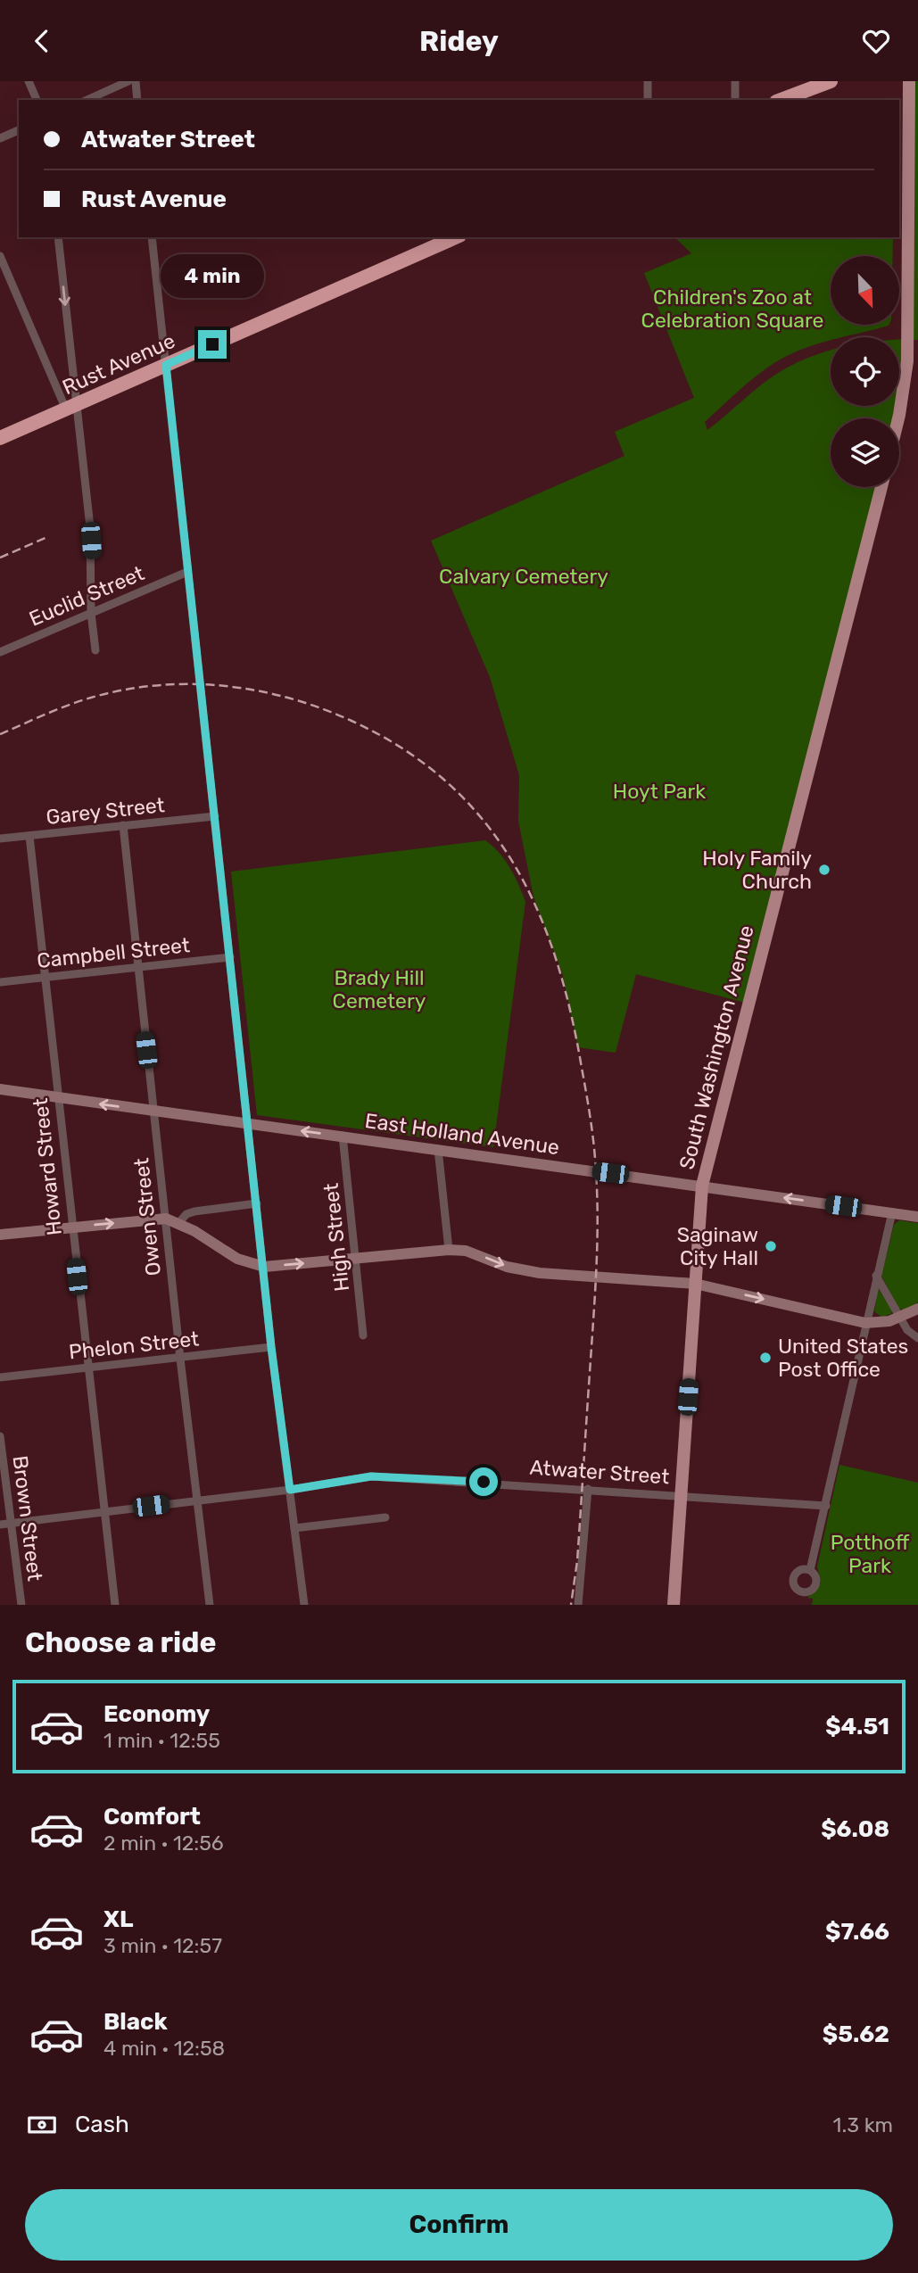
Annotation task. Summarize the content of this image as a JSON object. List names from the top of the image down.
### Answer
{
  "streets": {
    "highway": ["Rust Avenue"],
    "main road": ["South Washington Avenue", "East Holland Avenue"],
    "street": [
      "Euclid Street",
      "Garey Street",
      "Campbell Street",
      "Howard Street",
      "Owen Street",
      "High Street",
      "Phelon Street",
      "Atwater Street",
      "Brown Street"
    ]
  },
  "crossings": [
    ["Garey Street", "Howard Street"],
    ["Garey Street", "Owen Street"],
    ["Campbell Street", "Howard Street"],
    ["Campbell Street", "Owen Street"],
    ["South Washington Avenue", "East Holland Avenue"],
    ["South Washington Avenue", "Atwater Street"],
    ["East Holland Avenue", "Howard Street"],
    ["East Holland Avenue", "Owen Street"],
    ["East Holland Avenue", "High Street"],
    ["Howard Street", "Phelon Street"],
    ["Howard Street", "Atwater Street"],
    ["Owen Street", "Phelon Street"],
    ["Owen Street", "Atwater Street"],
    ["Atwater Street", "Brown Street"]
  ],
  "one_way": ["East Holland Avenue"],
  "parks": [
    "Children's Zoo at Celebration Square",
    "Calvary Cemetery",
    "Hoyt Park",
    "Brady Hill Cemetery",
    "Potthoff Park"
  ],
  "places": ["Holy Family Church", "Saginaw City Hall", "United States Post Office"],
  "north": "bottom right",
  "page": {
    "header": "Ridey",
    "banner": ["Atwater Street", "Rust Avenue"],
    "bubble": "4 min",
    "heading": "Choose a ride",
    "list": [
      {
        "name": "Economy",
        "note": "1 min · 12:55",
        "value": "$4.51"
      },
      {
        "name": "Comfort",
        "note": "2 min · 12:56",
        "value": "$6.08"
      },
      {
        "name": "XL",
        "note": "3 min · 12:57",
        "value": "$7.66"
      },
      {
        "name": "Black",
        "note": "4 min · 12:58",
        "value": "$5.62"
      }
    ],
    "pay": ["Cash", "1.3 km"],
    "buttons": "Confirm"
  }
}
